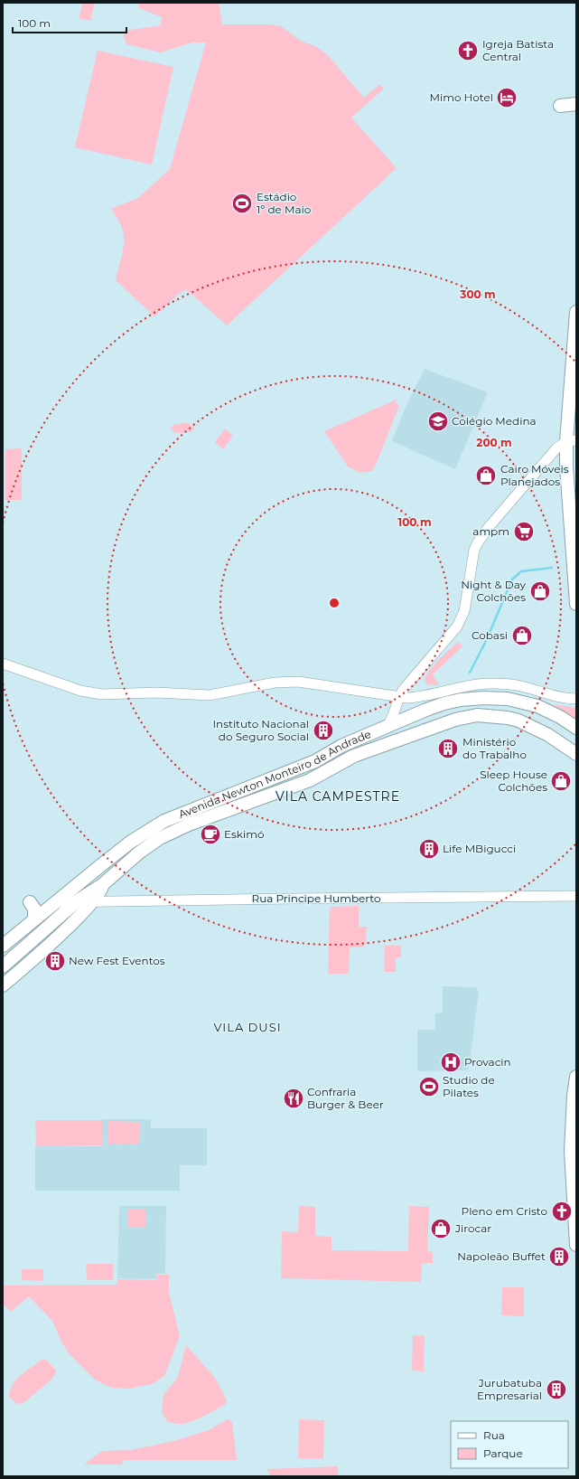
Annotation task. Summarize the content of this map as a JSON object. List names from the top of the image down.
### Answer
{
  "streets": {
    "main road": ["Avenida Newton Monteiro de Andrade"],
    "street": ["Rua Principe Humberto"]
  },
  "crossings": [
    ["Avenida Newton Monteiro de Andrade", "Rua Principe Humberto"]
  ],
  "districts": ["VILA CAMPESTRE", "VILA DUSI"],
  "places": {
    "church": ["Igreja Batista Central", "Pleno em Cristo"],
    "hotel": ["Mimo Hotel"],
    "sports": ["Estádio 1º de Maio", "Studio de Pilates"],
    "school or university": ["Colégio Medina"],
    "shop": [
      "Cairo Móveis Planejados",
      "Night & Day Colchões",
      "Cobasi",
      "Sleep House Colchões",
      "Jirocar"
    ],
    "supermarket": ["ampm"],
    "building": [
      "Instituto Nacional do Seguro Social",
      "Ministério do Trabalho",
      "Life MBigucci",
      "New Fest Eventos",
      "Napoleão Buffet",
      "Jurubatuba Empresarial"
    ],
    "cafe": ["Eskimó"],
    "hospital": ["Provacin"],
    "restaurant": ["Confraria Burger & Beer"]
  },
  "legend": ["Rua", "Parque"],
  "scale_bar": "100 m",
  "rings": ["300 m", "200 m", "100 m"]
}
